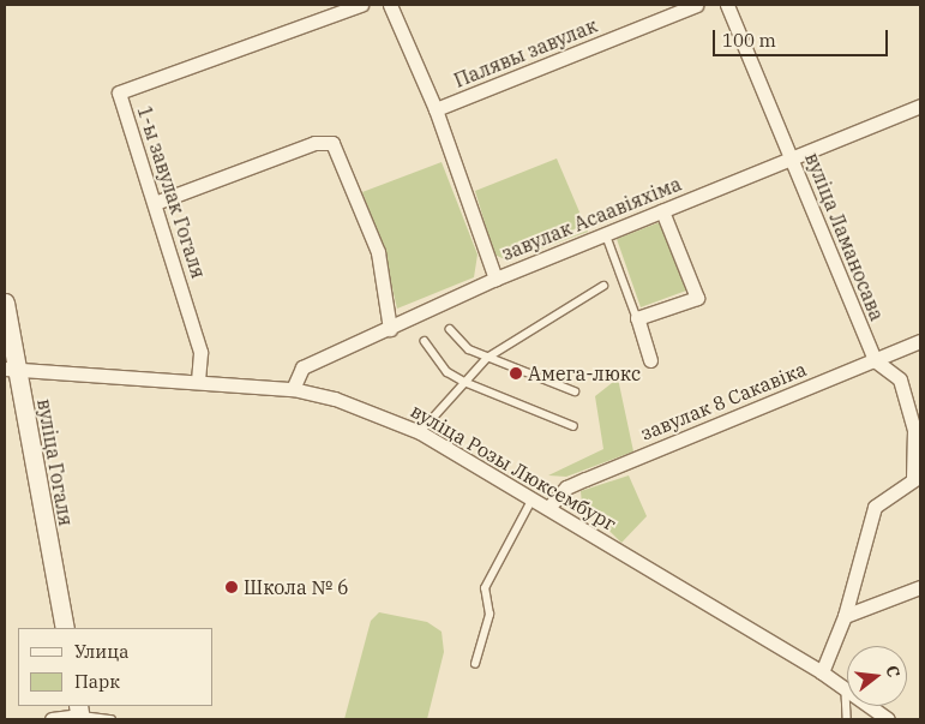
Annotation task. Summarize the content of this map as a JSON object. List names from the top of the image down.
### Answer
{
  "streets": {
    "main road": ["вуліца Гогаля"],
    "street": [
      "Палявы завулак",
      "1-ы завулак Гогаля",
      "завулак Асаавіяхіма",
      "вуліца Ламаносава",
      "завулак 8 Сакавіка",
      "вуліца Розы Люксембург"
    ]
  },
  "crossings": [
    ["1-ы завулак Гогаля", "вуліца Розы Люксембург"],
    ["завулак Асаавіяхіма", "вуліца Ламаносава"],
    ["завулак Асаавіяхіма", "вуліца Розы Люксембург"],
    ["вуліца Ламаносава", "завулак 8 Сакавіка"],
    ["завулак 8 Сакавіка", "вуліца Розы Люксембург"],
    ["вуліца Гогаля", "вуліца Розы Люксембург"]
  ],
  "places": ["Амега-люкс", "Школа № 6"],
  "legend": ["Улица", "Парк"],
  "scale_bar": "100 m",
  "north": "right"
}
